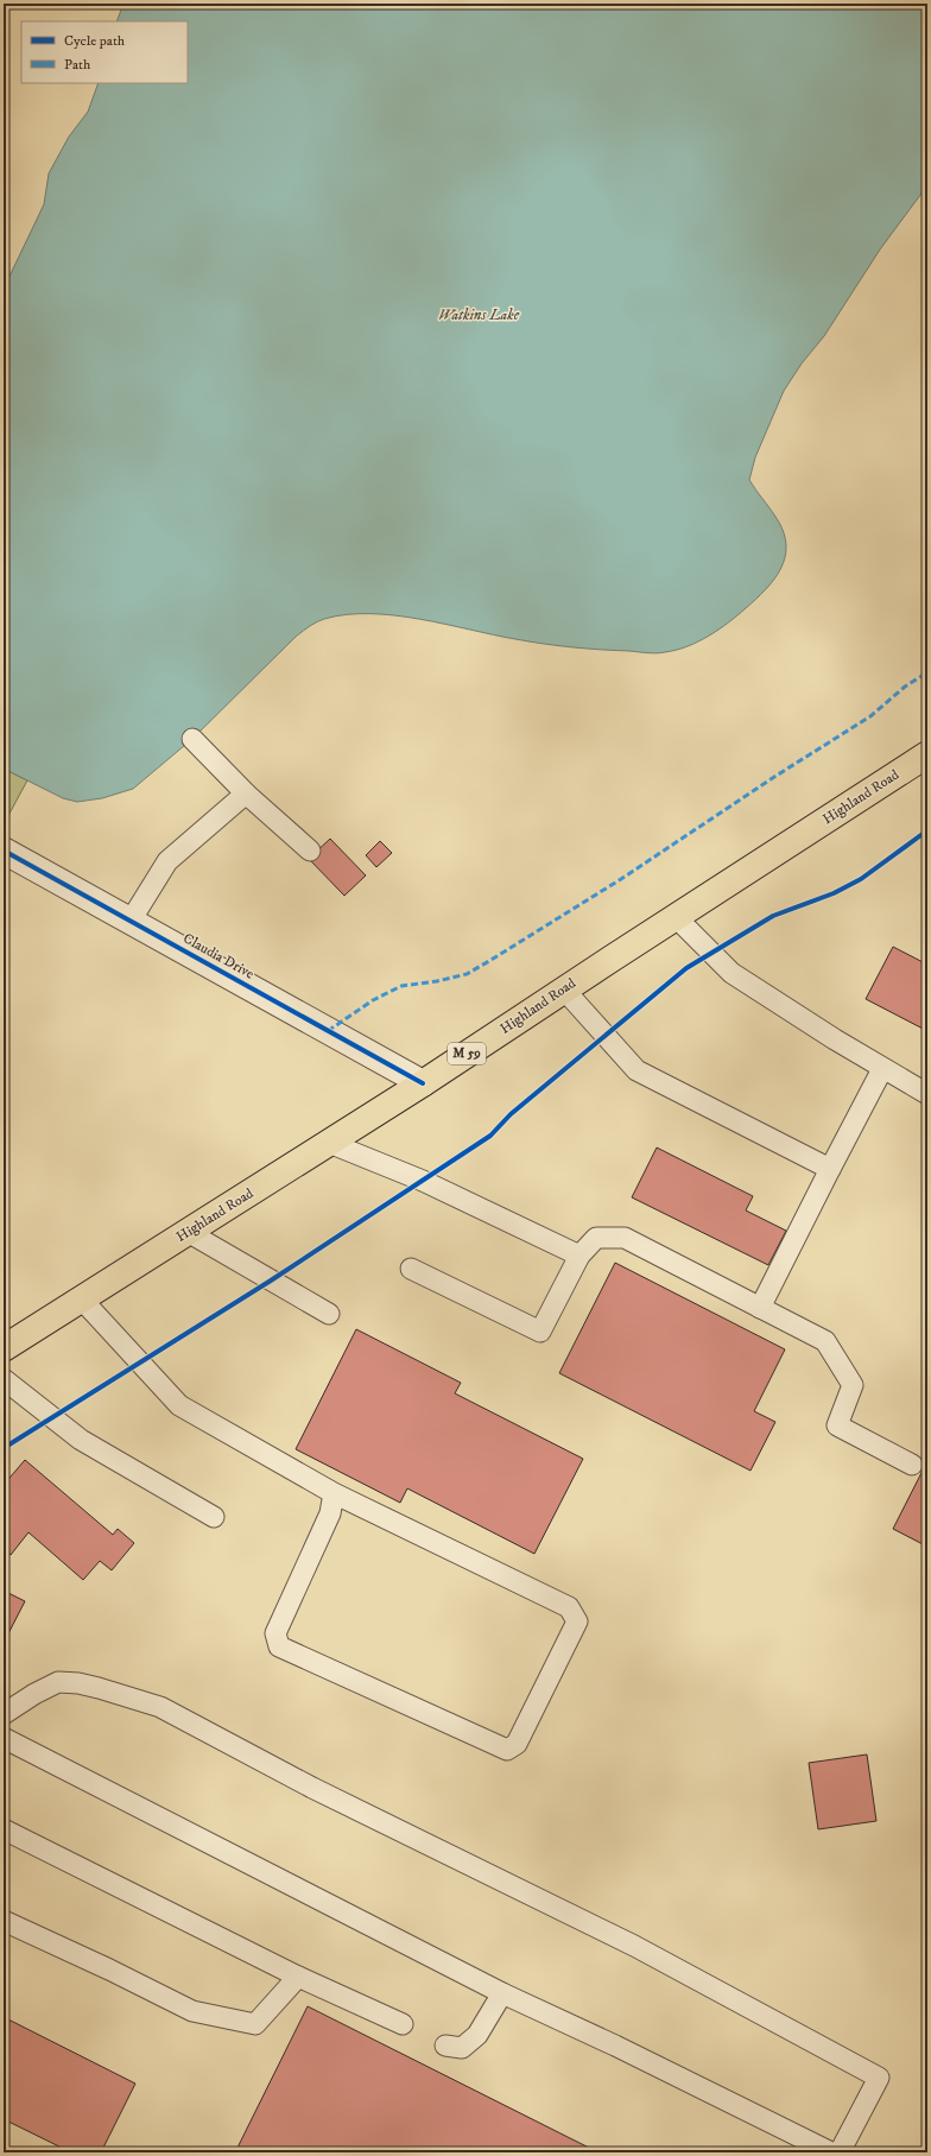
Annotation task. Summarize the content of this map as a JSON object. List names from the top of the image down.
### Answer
{
  "streets": {
    "highway": ["Highland Road", "M 59"],
    "street": ["Claudia Drive"]
  },
  "crossings": [
    ["Highland Road", "Claudia Drive"]
  ],
  "water": ["Watkins Lake"],
  "legend": ["Cycle path", "Path"]
}
